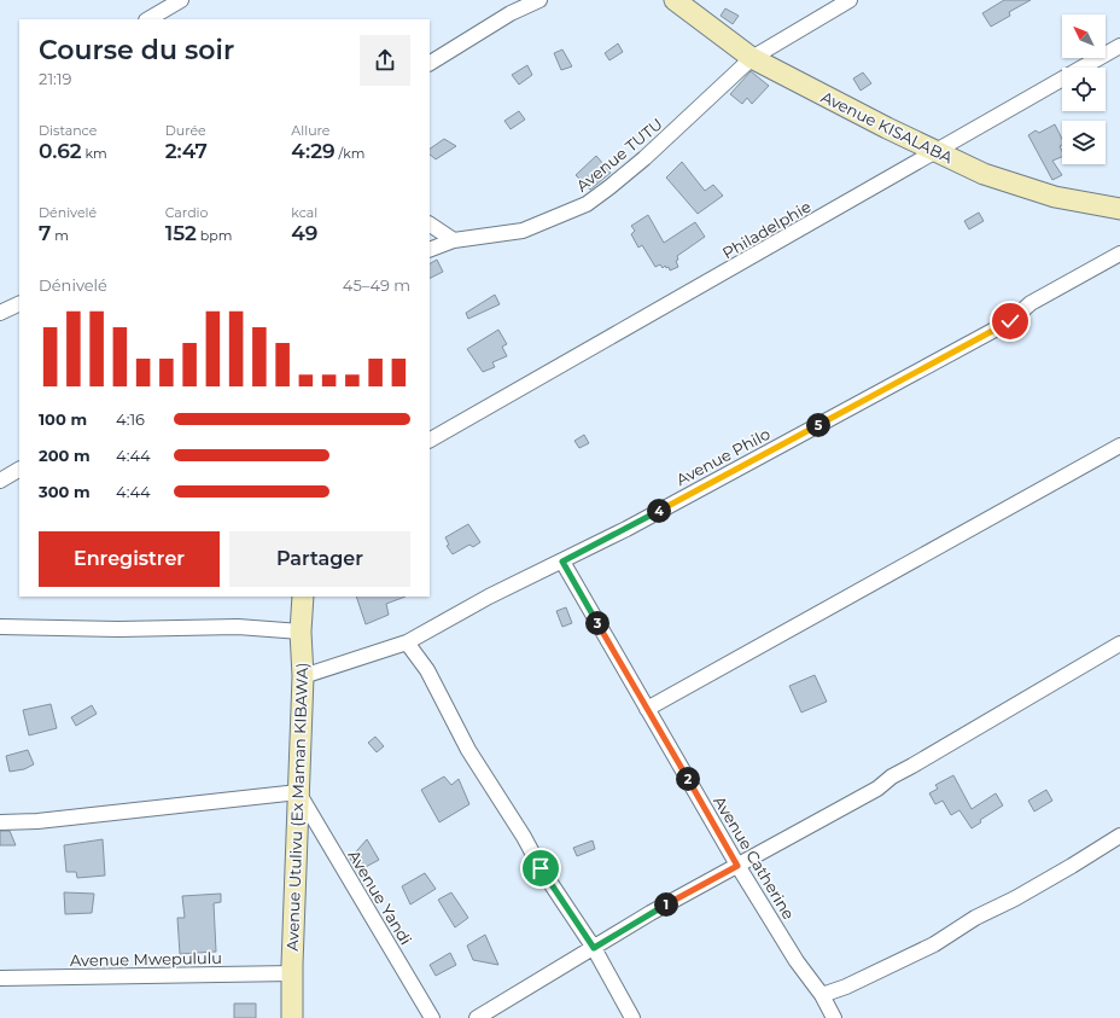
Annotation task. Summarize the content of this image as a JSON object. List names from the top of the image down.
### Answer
{
  "streets": {
    "street": [
      "Avenue KISALABA",
      "Avenue TUTU",
      "Philadelphie",
      "Avenue Philo",
      "Avenue Utulivu (Ex Maman KIBAWA)",
      "Avenue Catherine",
      "Avenue Yandi",
      "Avenue Mwepululu"
    ]
  },
  "crossings": [
    ["Avenue KISALABA", "Avenue TUTU"],
    ["Avenue KISALABA", "Philadelphie"],
    ["Avenue Philo", "Avenue Utulivu (Ex Maman KIBAWA)"],
    ["Avenue Philo", "Avenue Catherine"],
    ["Avenue Utulivu (Ex Maman KIBAWA)", "Avenue Yandi"],
    ["Avenue Utulivu (Ex Maman KIBAWA)", "Avenue Mwepululu"]
  ],
  "north": "top left",
  "page": {
    "heading": ["Course du soir", "21:19"],
    "stats": [
      ["Distance", "0.62 km"],
      ["Durée", "2:47"],
      ["Allure", "4:29 /km"],
      ["Dénivelé", "7 m"],
      ["Cardio", "152 bpm"],
      ["kcal", "49"]
    ],
    "chart": ["Dénivelé", "45–49 m"],
    "list": [
      {
        "name": "100 m",
        "note": "4:16"
      },
      {
        "name": "200 m",
        "note": "4:44"
      },
      {
        "name": "300 m",
        "note": "4:44"
      }
    ],
    "pins": [
      "5",
      "4",
      "3",
      "2",
      "1"
    ],
    "buttons": ["Enregistrer", "Partager"]
  }
}
